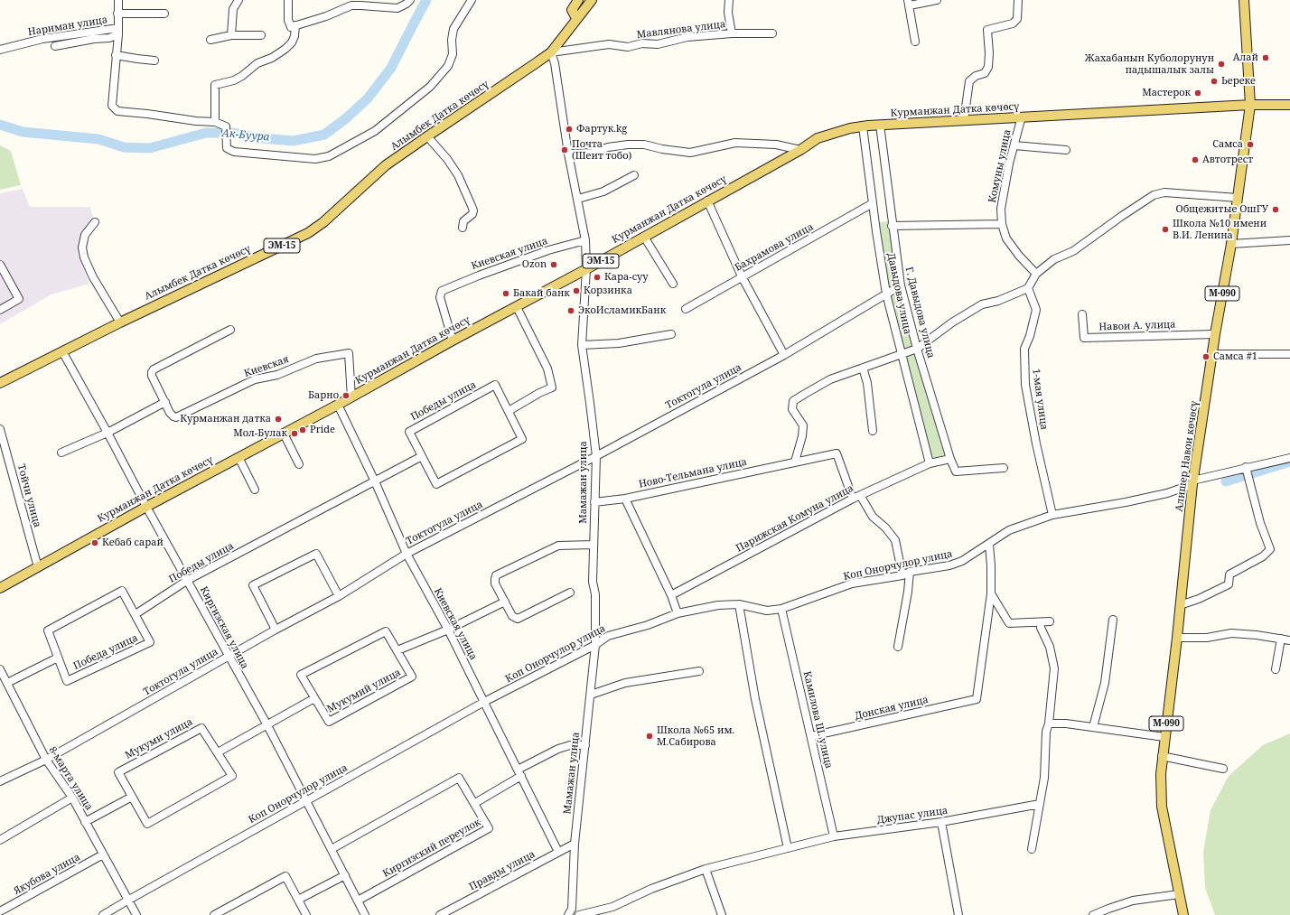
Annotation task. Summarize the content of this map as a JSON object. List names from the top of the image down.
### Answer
{
  "streets": {
    "main road": [
      "Курманжан Датка көчөсү",
      "Алымбек Датка көчөсү",
      "ЭМ-15",
      "М-090",
      "Алишер Навои көчөсү"
    ],
    "street": [
      "Нариман улица",
      "Мавлянова улица",
      "Комуны улица",
      "Бахрамова улица",
      "Киевская улица",
      "Давыдова улица",
      "Г. Давыдова улица",
      "Навои А. улица",
      "Киевская",
      "Токтогула улица",
      "1-мая улица",
      "Победы улица",
      "Ново-Тельмана улица",
      "Мамажан улица",
      "Тойчи улица",
      "Парижская Комуна улица",
      "Коп Онорчулор улица",
      "Киргизская улица",
      "Победа улица",
      "Мукумий улица",
      "Донская улица",
      "Камилова Ш. улица",
      "Мукуми улица",
      "8-марта улица",
      "Джупас улица",
      "Киргизский переулок",
      "Правды улица",
      "Якубова улица"
    ]
  },
  "crossings": [
    ["Мавлянова улица", "Алымбек Датка көчөсү"],
    ["Мавлянова улица", "Мамажан улица"],
    ["Курманжан Датка көчөсү", "Комуны улица"],
    ["Курманжан Датка көчөсү", "Киевская улица"],
    ["Курманжан Датка көчөсү", "Давыдова улица"],
    ["Курманжан Датка көчөсү", "Г. Давыдова улица"],
    ["Курманжан Датка көчөсү", "Киевская"],
    ["Курманжан Датка көчөсү", "Алишер Навои көчөсү"],
    ["Курманжан Датка көчөсү", "Мамажан улица"],
    ["Курманжан Датка көчөсү", "Тойчи улица"],
    ["Курманжан Датка көчөсү", "Киргизская улица"],
    ["Алымбек Датка көчөсү", "Мамажан улица"],
    ["Алымбек Датка көчөсү", "Киргизская улица"],
    ["Бахрамова улица", "Давыдова улица"],
    ["Киевская улица", "Токтогула улица"],
    ["Киевская улица", "Победы улица"],
    ["Киевская улица", "Мамажан улица"],
    ["Киевская улица", "Коп Онорчулор улица"],
    ["Киевская улица", "Правды улица"],
    ["Давыдова улица", "Токтогула улица"],
    ["Давыдова улица", "Парижская Комуна улица"],
    ["Г. Давыдова улица", "Токтогула улица"],
    ["Г. Давыдова улица", "Парижская Комуна улица"],
    ["Навои А. улица", "Алишер Навои көчөсү"],
    ["Токтогула улица", "Мамажан улица"],
    ["Токтогула улица", "Киргизская улица"],
    ["Токтогула улица", "8-марта улица"],
    ["1-мая улица", "Коп Онорчулор улица"],
    ["Победы улица", "Киргизская улица"],
    ["Победы улица", "Победа улица"],
    ["Алишер Навои көчөсү", "Коп Онорчулор улица"],
    ["Ново-Тельмана улица", "Мамажан улица"],
    ["Ново-Тельмана улица", "Парижская Комуна улица"],
    ["Мамажан улица", "Коп Онорчулор улица"],
    ["Мамажан улица", "Правды улица"],
    ["Коп Онорчулор улица", "Киргизская улица"],
    ["Коп Онорчулор улица", "Камилова Ш. улица"],
    ["Коп Онорчулор улица", "8-марта улица"],
    ["Киргизская улица", "Мукумий улица"],
    ["Киргизская улица", "Киргизский переулок"],
    ["Мукумий улица", "Мукуми улица"],
    ["Донская улица", "Камилова Ш. улица"],
    ["Камилова Ш. улица", "Джупас улица"],
    ["8-марта улица", "Якубова улица"]
  ],
  "water": ["Ак-Буура"],
  "places": [
    "Алай",
    "Жахабанын Куболорунун падышалык залы",
    "Ьереке",
    "Мастерок",
    "Фартук.kg",
    "Самса",
    "Почта (Шеит тобо)",
    "Автотрест",
    "Общежитые ОшГУ",
    "Школа №10 имени В.И. Ленина",
    "Ozon",
    "Кара-суу",
    "Корзинка",
    "Бакай банк",
    "ЭкоИсламикБанк",
    "Самса #1",
    "Барно",
    "Курманжан датка",
    "Pride",
    "Мол-Булак",
    "Кебаб сарай",
    "Школа №65 им. М.Сабирова"
  ]
}
